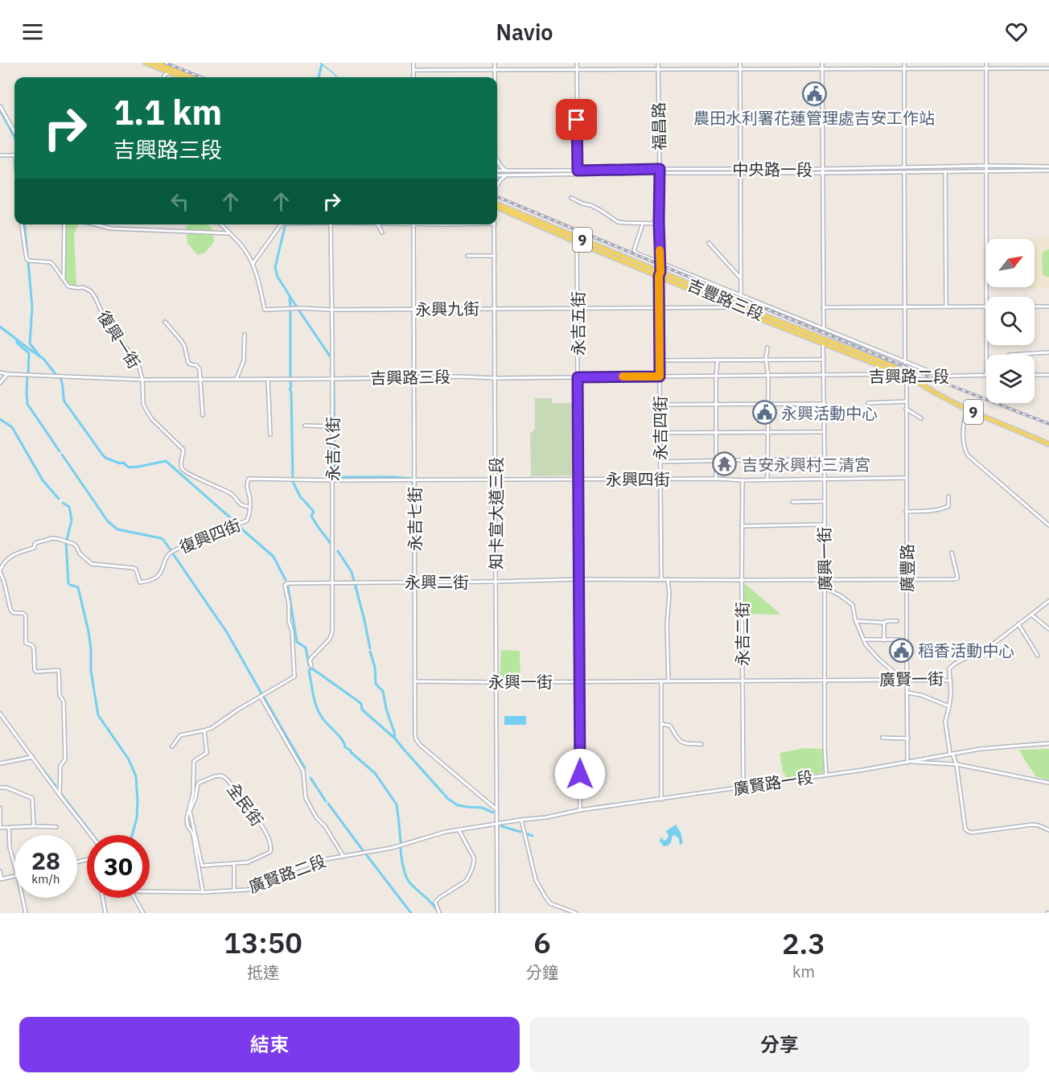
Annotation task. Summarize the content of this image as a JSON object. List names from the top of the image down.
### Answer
{
  "streets": {
    "main road": ["9", "吉豐路三段"],
    "street": [
      "福昌路",
      "中央路一段",
      "永興九街",
      "永吉五街",
      "復興一街",
      "吉興路二段",
      "吉興路三段",
      "永吉四街",
      "永吉八街",
      "永興四街",
      "知卡宣大道三段",
      "永吉七街",
      "復興四街",
      "廣興一街",
      "廣豐路",
      "永興二街",
      "永吉二街",
      "廣賢一街",
      "永興一街",
      "廣賢路一段",
      "全民街",
      "廣賢路二段"
    ]
  },
  "crossings": [
    ["福昌路", "中央路一段"],
    ["福昌路", "吉豐路三段"],
    ["福昌路", "永吉四街"],
    ["9", "吉豐路三段"],
    ["9", "吉興路二段"],
    ["9", "廣興一街"],
    ["9", "廣豐路"],
    ["吉豐路三段", "永興九街"],
    ["吉豐路三段", "永吉五街"],
    ["吉豐路三段", "永吉四街"],
    ["吉豐路三段", "廣興一街"],
    ["永興九街", "永吉五街"],
    ["永興九街", "永吉四街"],
    ["永興九街", "永吉八街"],
    ["永興九街", "知卡宣大道三段"],
    ["永興九街", "永吉七街"],
    ["永吉五街", "吉興路三段"],
    ["永吉五街", "永興四街"],
    ["永吉五街", "永興二街"],
    ["永吉五街", "永興一街"],
    ["永吉五街", "廣賢路一段"],
    ["復興一街", "吉興路三段"],
    ["復興一街", "復興四街"],
    ["吉興路二段", "吉興路三段"],
    ["吉興路二段", "廣興一街"],
    ["吉興路二段", "廣豐路"],
    ["吉興路三段", "永吉四街"],
    ["吉興路三段", "永吉八街"],
    ["吉興路三段", "知卡宣大道三段"],
    ["吉興路三段", "永吉七街"],
    ["吉興路三段", "廣興一街"],
    ["永吉四街", "永興四街"],
    ["永吉四街", "永興二街"],
    ["永吉八街", "永興四街"],
    ["永吉八街", "永興二街"],
    ["永興四街", "知卡宣大道三段"],
    ["永興四街", "永吉七街"],
    ["永興四街", "復興四街"],
    ["永興四街", "廣興一街"],
    ["永興四街", "廣豐路"],
    ["永興四街", "永吉二街"],
    ["知卡宣大道三段", "永吉七街"],
    ["知卡宣大道三段", "永興二街"],
    ["知卡宣大道三段", "永興一街"],
    ["知卡宣大道三段", "廣賢路一段"],
    ["知卡宣大道三段", "廣賢路二段"],
    ["永吉七街", "永興二街"],
    ["永吉七街", "永興一街"],
    ["廣興一街", "永興二街"],
    ["廣興一街", "廣賢一街"],
    ["廣興一街", "廣賢路一段"],
    ["廣豐路", "永興二街"],
    ["廣豐路", "廣賢一街"],
    ["廣豐路", "廣賢路一段"],
    ["永興二街", "永吉二街"],
    ["永吉二街", "廣賢一街"],
    ["永吉二街", "永興一街"],
    ["永吉二街", "廣賢路一段"],
    ["廣賢一街", "永興一街"],
    ["廣賢路一段", "廣賢路二段"]
  ],
  "places": {
    "public building": ["農田水利署花蓮管理處吉安工作站", "永興活動中心", "稻香活動中心"],
    "temple": ["吉安永興村三清宮"]
  },
  "north": "top right",
  "page": {
    "header": "Navio",
    "turn": ["1.1 km", "吉興路三段"],
    "speed": "28 km/h",
    "limit": "30",
    "eta": [
      "13:50",
      "抵達",
      "6",
      "分鐘",
      "2.3",
      "km"
    ],
    "buttons": ["結束", "分享"]
  }
}
